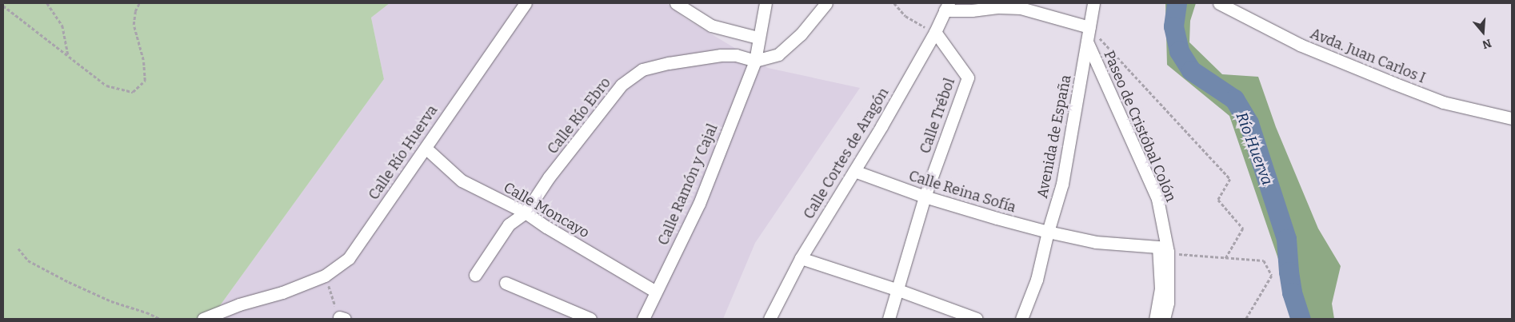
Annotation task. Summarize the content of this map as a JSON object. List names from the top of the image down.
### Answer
{
  "streets": {
    "street": [
      "Avda. Juan Carlos I",
      "Calle Río Ebro",
      "Calle Trébol",
      "Paseo de Cristóbal Colón",
      "Avenida de España",
      "Calle Río Huerva",
      "Calle Cortes de Aragón",
      "Calle Ramón y Cajal",
      "Calle Reina Sofía",
      "Calle Moncayo"
    ]
  },
  "crossings": [
    ["Calle Río Ebro", "Calle Ramón y Cajal"],
    ["Calle Río Ebro", "Calle Moncayo"],
    ["Calle Trébol", "Calle Cortes de Aragón"],
    ["Calle Trébol", "Calle Reina Sofía"],
    ["Paseo de Cristóbal Colón", "Avenida de España"],
    ["Paseo de Cristóbal Colón", "Calle Reina Sofía"],
    ["Avenida de España", "Calle Reina Sofía"],
    ["Calle Río Huerva", "Calle Moncayo"],
    ["Calle Cortes de Aragón", "Calle Reina Sofía"],
    ["Calle Ramón y Cajal", "Calle Moncayo"]
  ],
  "water": ["Río Huerva"],
  "north": "bottom"
}
